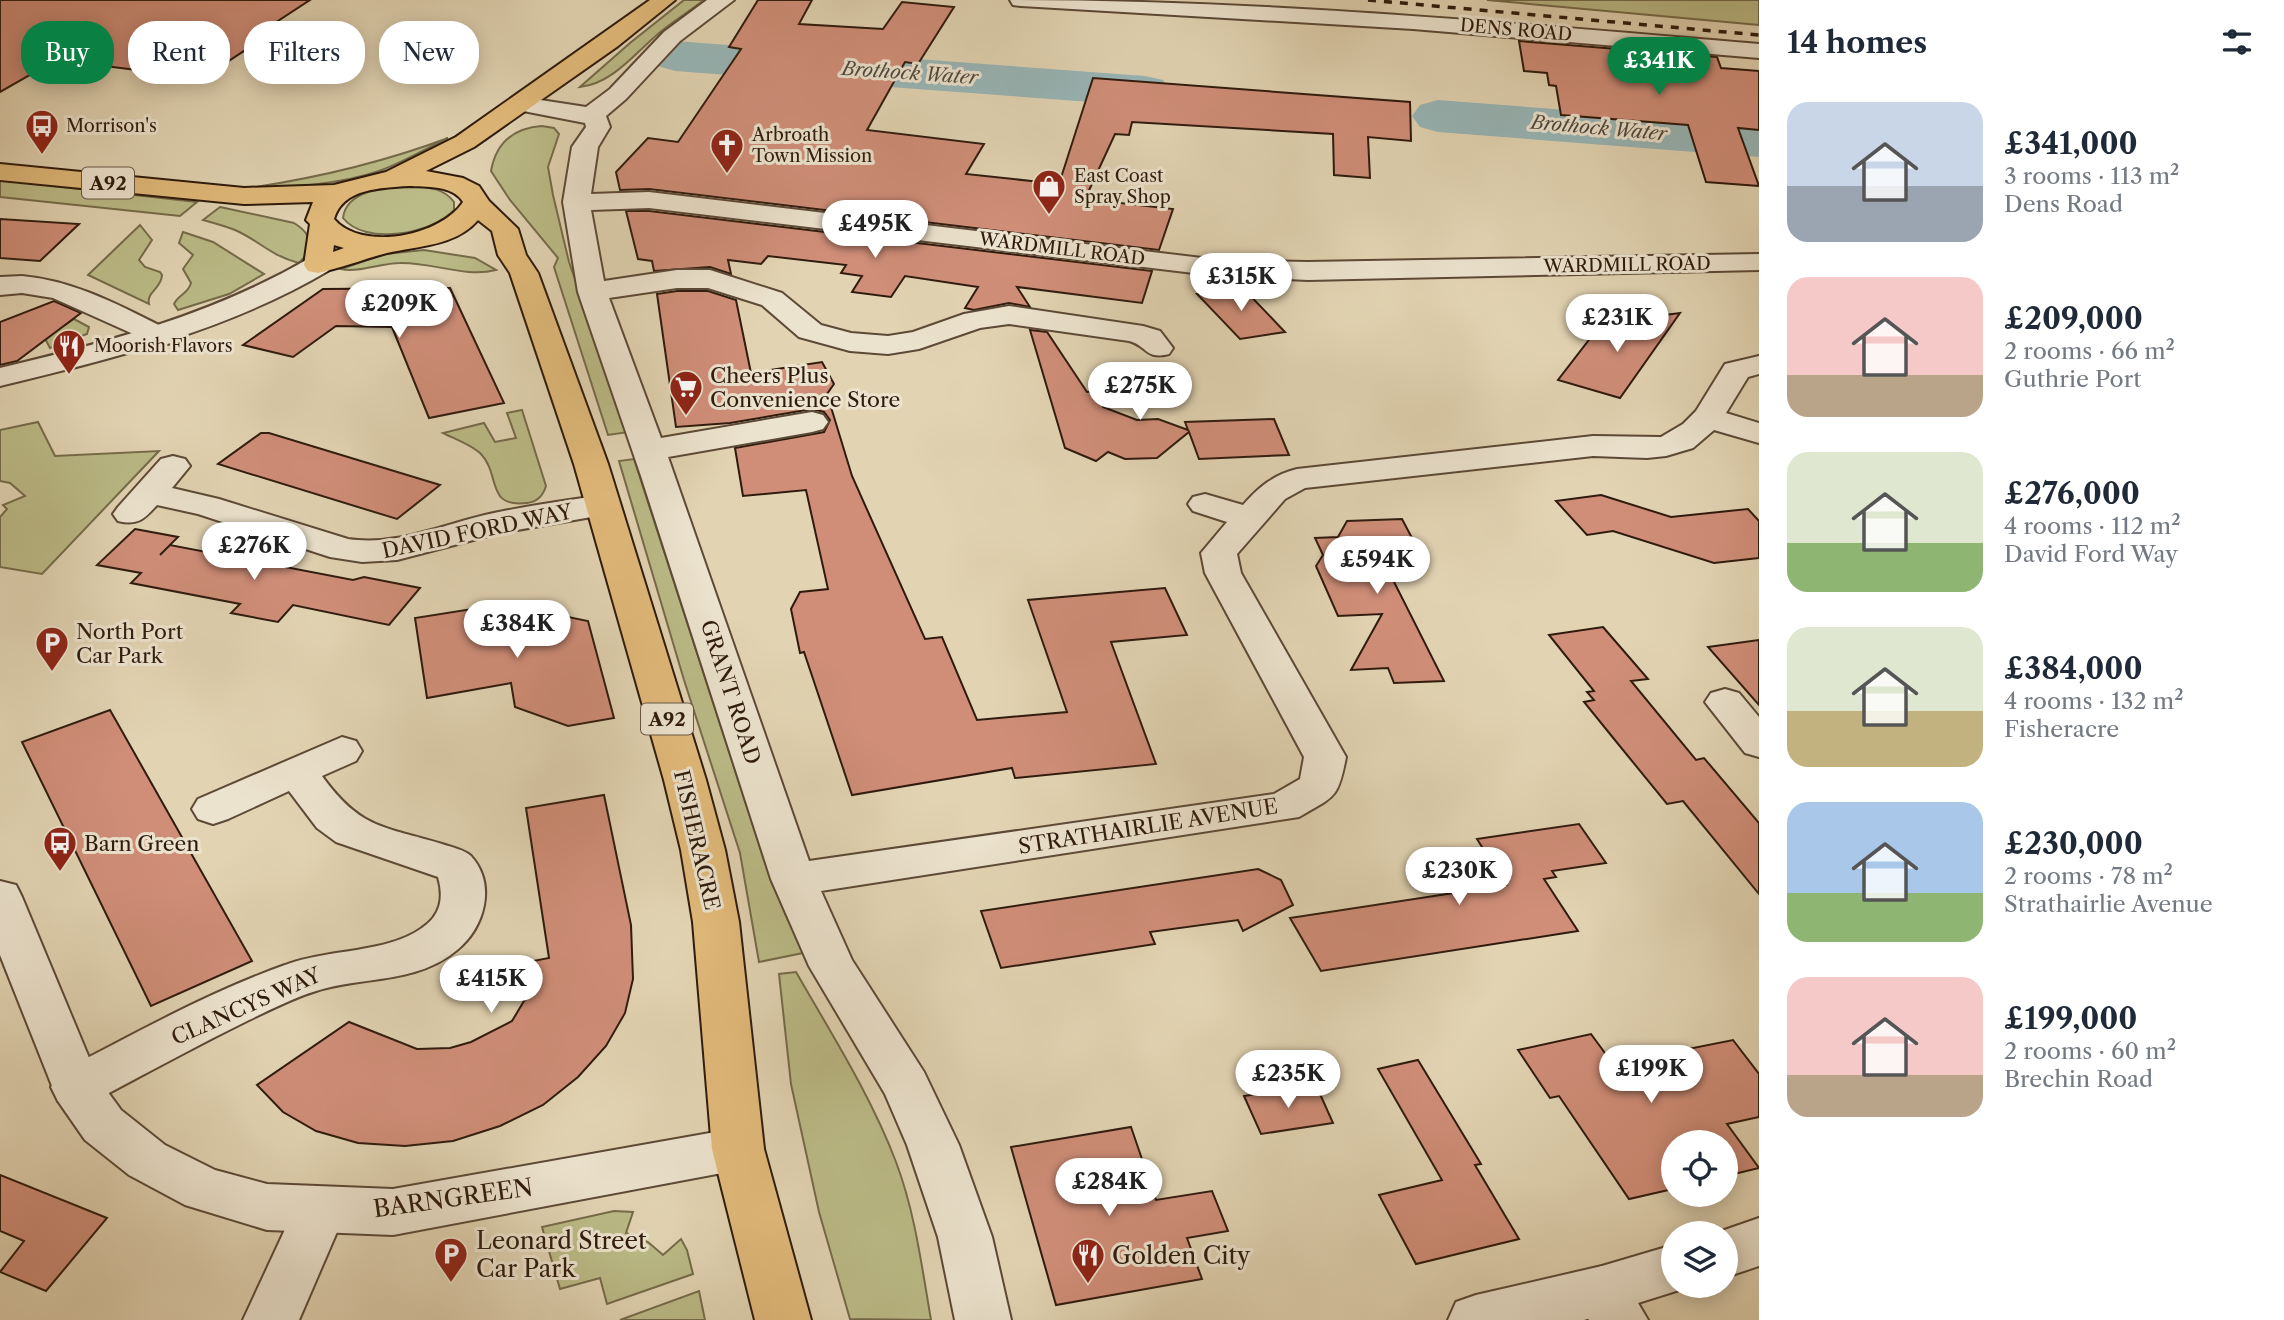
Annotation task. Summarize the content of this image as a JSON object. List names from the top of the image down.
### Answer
{
  "streets": {
    "main road": ["A92", "FISHERACRE"],
    "street": [
      "DENS ROAD",
      "WARDMILL ROAD",
      "DAVID FORD WAY",
      "GRANT ROAD",
      "STRATHAIRLIE AVENUE",
      "CLANCYS WAY",
      "BARNGREEN"
    ]
  },
  "crossings": [
    ["A92", "FISHERACRE"],
    ["WARDMILL ROAD", "GRANT ROAD"],
    ["DAVID FORD WAY", "FISHERACRE"],
    ["GRANT ROAD", "STRATHAIRLIE AVENUE"],
    ["FISHERACRE", "BARNGREEN"],
    ["CLANCYS WAY", "BARNGREEN"]
  ],
  "water": ["Brothock Water"],
  "places": {
    "bus stop": ["Morrison's", "Barn Green"],
    "church": ["Arbroath Town Mission"],
    "shop": ["East Coast Spray Shop"],
    "restaurant": ["Moorish Flavors", "Golden City"],
    "supermarket": ["Cheers Plus Convenience Store"],
    "parking": ["North Port Car Park", "Leonard Street Car Park"]
  },
  "page": {
    "heading": "14 homes",
    "chip": [
      "Buy",
      "Rent",
      "Filters",
      "New"
    ],
    "price": [
      "£341K",
      "£495K",
      "£315K",
      "£209K",
      "£231K",
      "£275K",
      "£276K",
      "£594K",
      "£384K",
      "£230K",
      "£415K",
      "£199K",
      "£235K",
      "£284K"
    ],
    "list": [
      {
        "name": "£341,000",
        "note": "3 rooms · 113 m² · Dens Road"
      },
      {
        "name": "£209,000",
        "note": "2 rooms · 66 m² · Guthrie Port"
      },
      {
        "name": "£276,000",
        "note": "4 rooms · 112 m² · David Ford Way"
      },
      {
        "name": "£384,000",
        "note": "4 rooms · 132 m² · Fisheracre"
      },
      {
        "name": "£230,000",
        "note": "2 rooms · 78 m² · Strathairlie Avenue"
      },
      {
        "name": "£199,000",
        "note": "2 rooms · 60 m² · Brechin Road"
      }
    ]
  }
}
